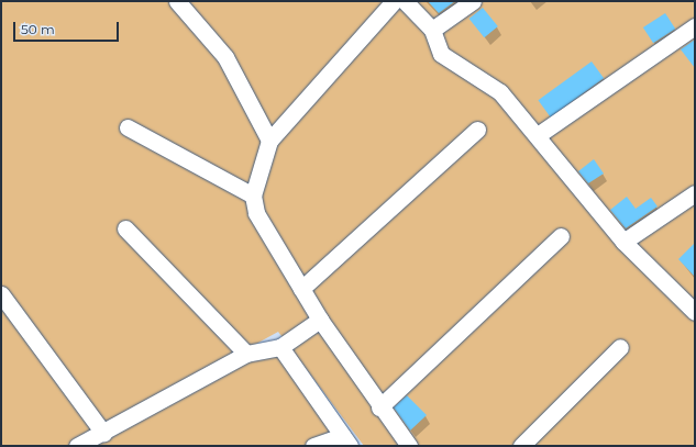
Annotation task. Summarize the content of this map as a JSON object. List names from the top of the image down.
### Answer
{
  "scale_bar": "50 m"
}
